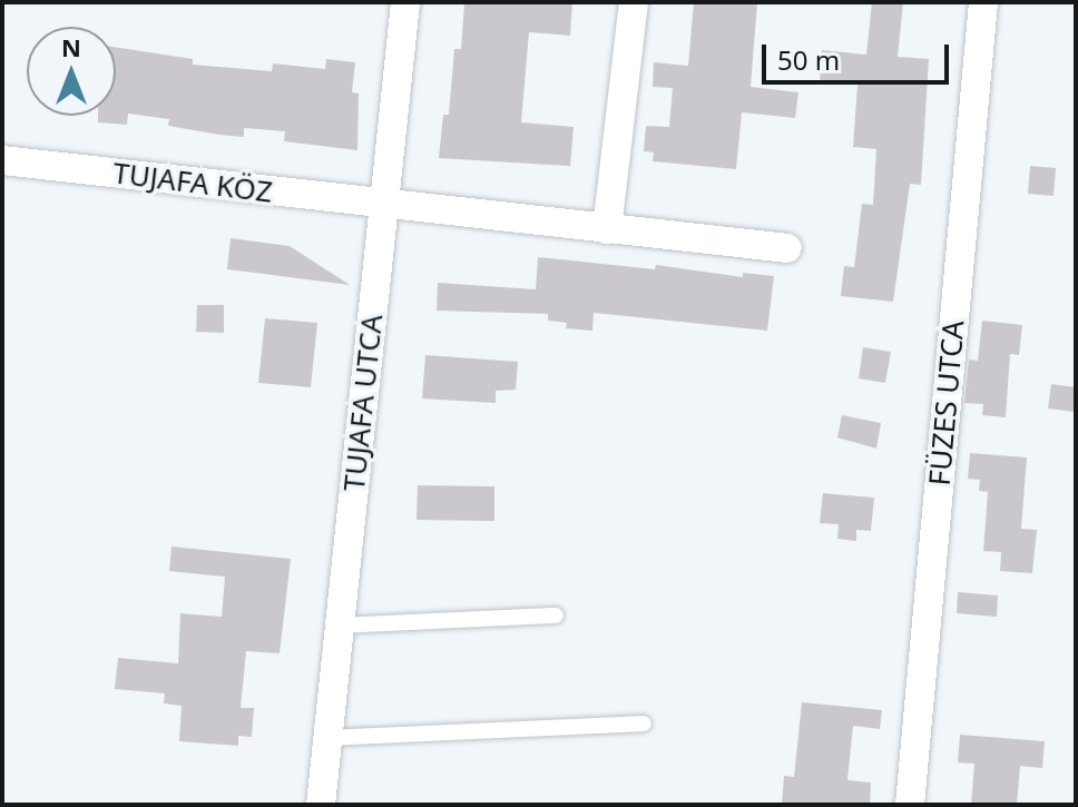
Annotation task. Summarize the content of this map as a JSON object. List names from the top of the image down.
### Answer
{
  "streets": {
    "street": ["TUJAFA KÖZ", "TUJAFA UTCA", "FÜZES UTCA"]
  },
  "crossings": [
    ["TUJAFA KÖZ", "TUJAFA UTCA"]
  ],
  "scale_bar": "50 m",
  "north": "top"
}
